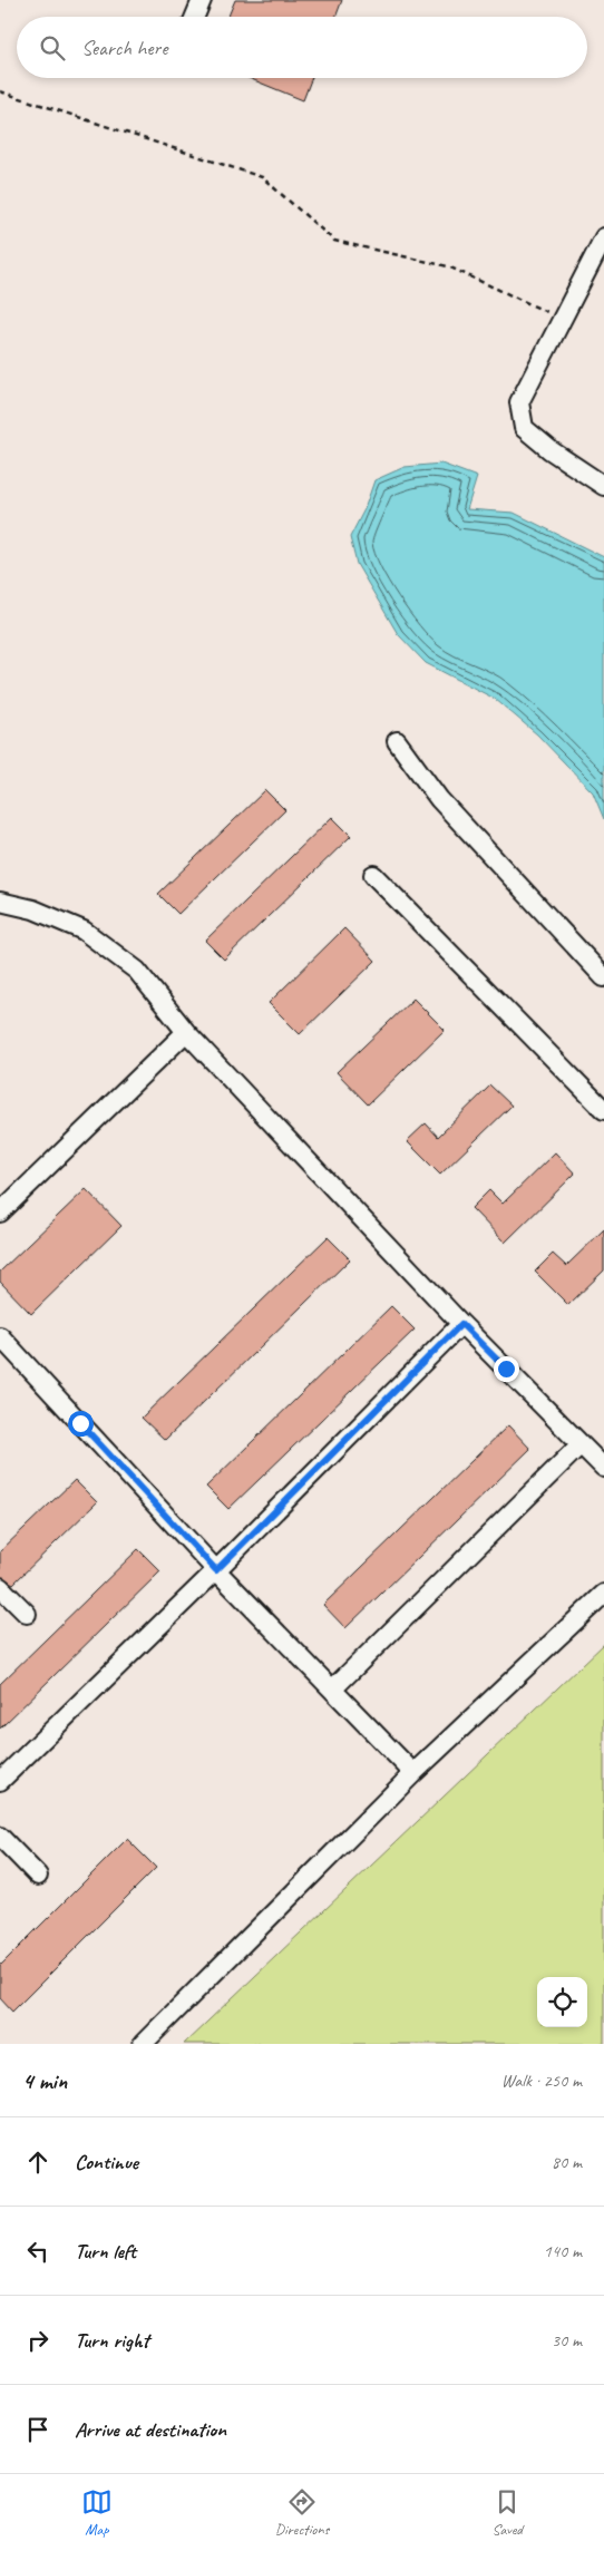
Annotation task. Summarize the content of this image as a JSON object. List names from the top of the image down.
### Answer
{
  "page": {
    "search": "Search here",
    "heading": ["4 min", "Walk · 250 m"],
    "list": [
      ["Continue", "80 m"],
      ["Turn left", "140 m"],
      ["Turn right", "30 m"],
      "Arrive at destination"
    ],
    "nav": ["Map", "Directions", "Saved"]
  }
}
